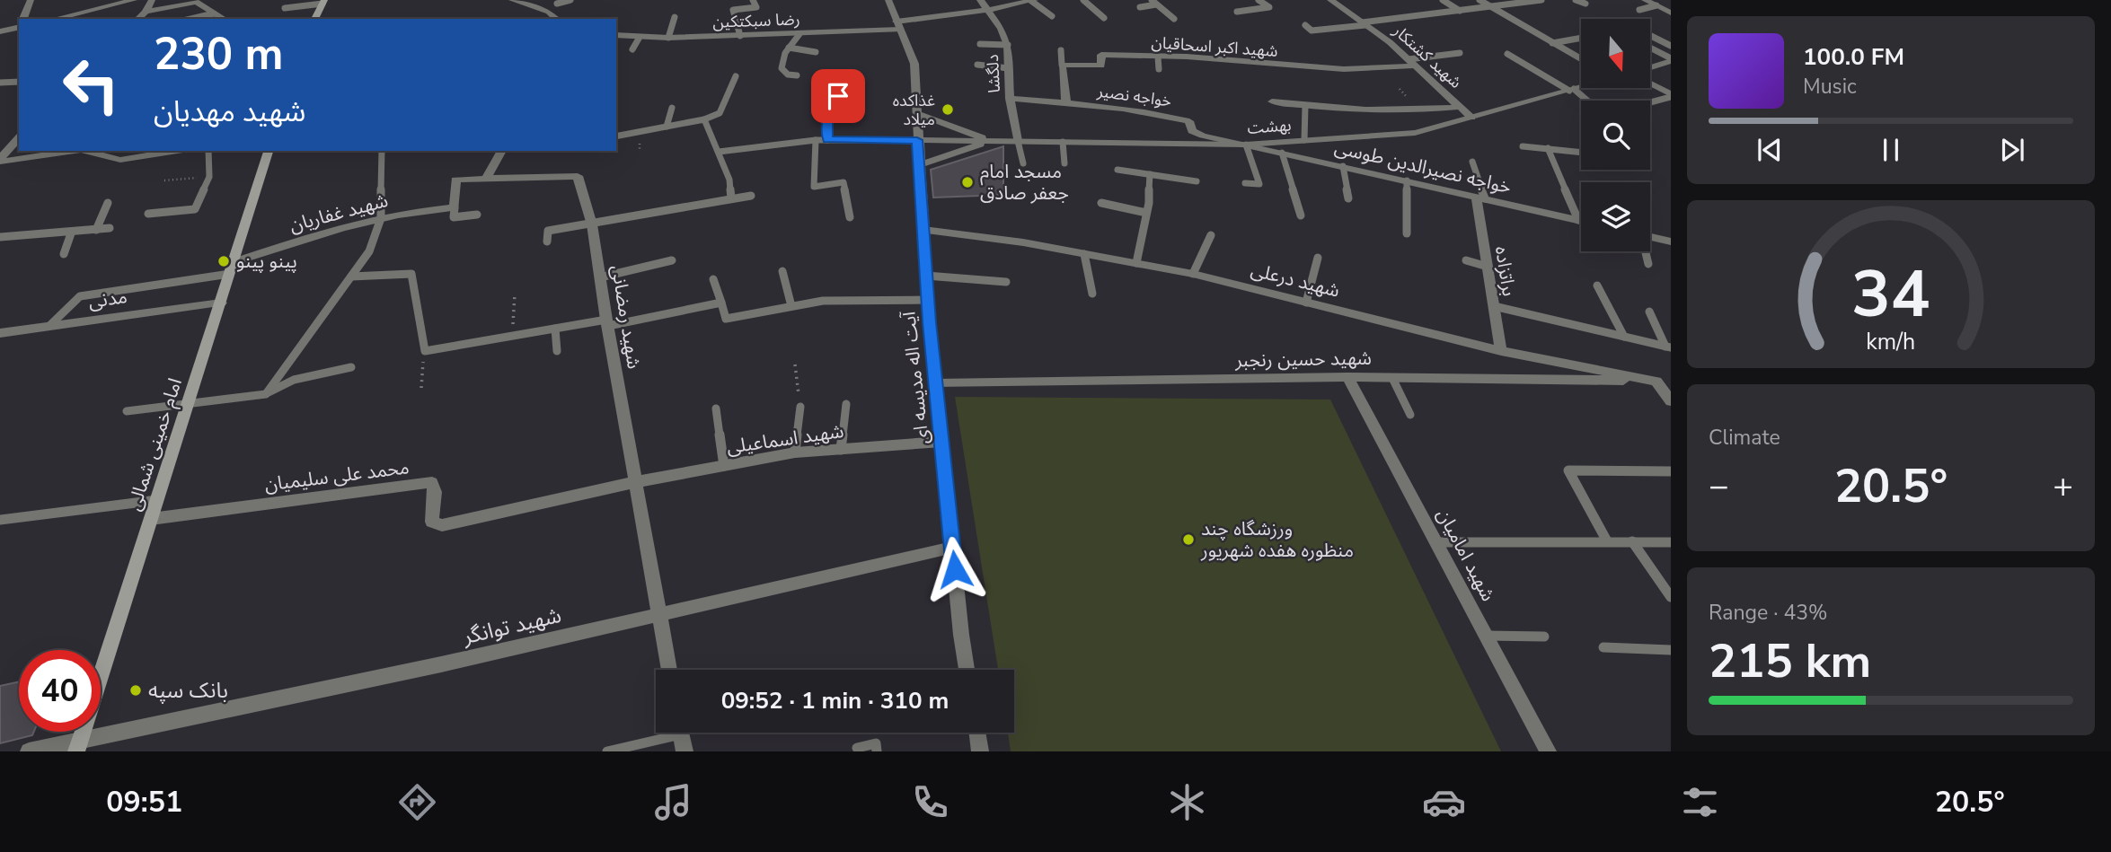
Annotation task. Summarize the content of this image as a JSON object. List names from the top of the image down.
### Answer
{
  "streets": {
    "main road": ["امام خمینی شمالی"],
    "street": [
      "رضا سبکتکین",
      "شهید اکبر اسحاقیان",
      "شهید کشتکار",
      "دلگشا",
      "خواجه نصیر",
      "بهشت",
      "خواجه نصیرالدین طوسی",
      "شهید غفاریان",
      "براتزاده",
      "شهید درعلی",
      "مدنی",
      "شهید رمضانی",
      "شهید حسین رنجبر",
      "آیت اله مدیسه ای",
      "شهید اسماعیلی",
      "محمد علی سلیمیان",
      "شهید امامیان",
      "شهید توانگر"
    ]
  },
  "crossings": [
    ["رضا سبکتکین", "دلگشا"],
    ["رضا سبکتکین", "آیت اله مدیسه ای"],
    ["شهید اکبر اسحاقیان", "شهید کشتکار"],
    ["شهید کشتکار", "بهشت"],
    ["دلگشا", "خواجه نصیر"],
    ["دلگشا", "بهشت"],
    ["خواجه نصیر", "بهشت"],
    ["خواجه نصیر", "خواجه نصیرالدین طوسی"],
    ["بهشت", "خواجه نصیرالدین طوسی"],
    ["بهشت", "آیت اله مدیسه ای"],
    ["خواجه نصیرالدین طوسی", "براتزاده"],
    ["شهید غفاریان", "شهید رمضانی"],
    ["شهید غفاریان", "امام خمینی شمالی"],
    ["براتزاده", "شهید درعلی"],
    ["شهید درعلی", "شهید حسین رنجبر"],
    ["شهید درعلی", "آیت اله مدیسه ای"],
    ["مدنی", "امام خمینی شمالی"],
    ["شهید رمضانی", "شهید اسماعیلی"],
    ["شهید رمضانی", "محمد علی سلیمیان"],
    ["شهید رمضانی", "شهید توانگر"],
    ["شهید حسین رنجبر", "آیت اله مدیسه ای"],
    ["شهید حسین رنجبر", "شهید امامیان"],
    ["آیت اله مدیسه ای", "شهید اسماعیلی"],
    ["آیت اله مدیسه ای", "شهید توانگر"],
    ["شهید اسماعیلی", "محمد علی سلیمیان"],
    ["امام خمینی شمالی", "محمد علی سلیمیان"],
    ["امام خمینی شمالی", "شهید توانگر"]
  ],
  "places": [
    "غذاکده میلاد",
    "مسجد امام جعفر صادق",
    "پینو پینو",
    "ورزشگاه چند منظوره هفده شهریور",
    "بانک سپه"
  ],
  "north": "bottom",
  "page": {
    "turn": ["230 m", "شهید مهدیان"],
    "song": ["100.0 FM", "Music"],
    "tile": [
      "Climate",
      ["Range · 43%", "215 km"]
    ],
    "heat": ["−", "20.5°", "+"],
    "limit": "40",
    "trip": "09:52 · 1 min · 310 m",
    "tabs": ["09:51", "20.5°"],
    "gauge": ["34", "km/h"]
  }
}
